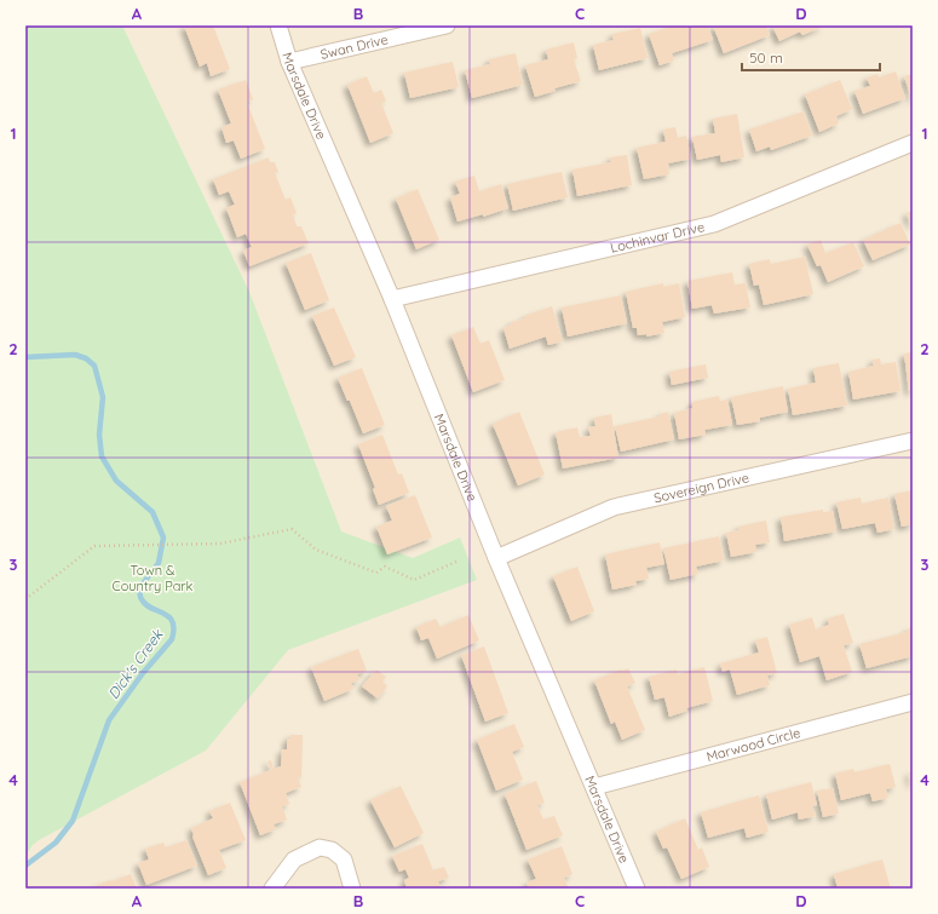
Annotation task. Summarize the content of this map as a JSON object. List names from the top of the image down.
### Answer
{
  "streets": {
    "street": [
      "Swan Drive",
      "Marsdale Drive",
      "Lochinvar Drive",
      "Sovereign Drive",
      "Marwood Circle"
    ]
  },
  "crossings": [
    ["Swan Drive", "Marsdale Drive"],
    ["Marsdale Drive", "Lochinvar Drive"],
    ["Marsdale Drive", "Sovereign Drive"],
    ["Marsdale Drive", "Marwood Circle"]
  ],
  "water": ["Dick's Creek"],
  "parks": ["Town & Country Park"],
  "scale_bar": "50 m",
  "grid": {
    "columns": [
      "A",
      "B",
      "C",
      "D"
    ],
    "rows": [
      "1",
      "2",
      "3",
      "4"
    ]
  }
}
